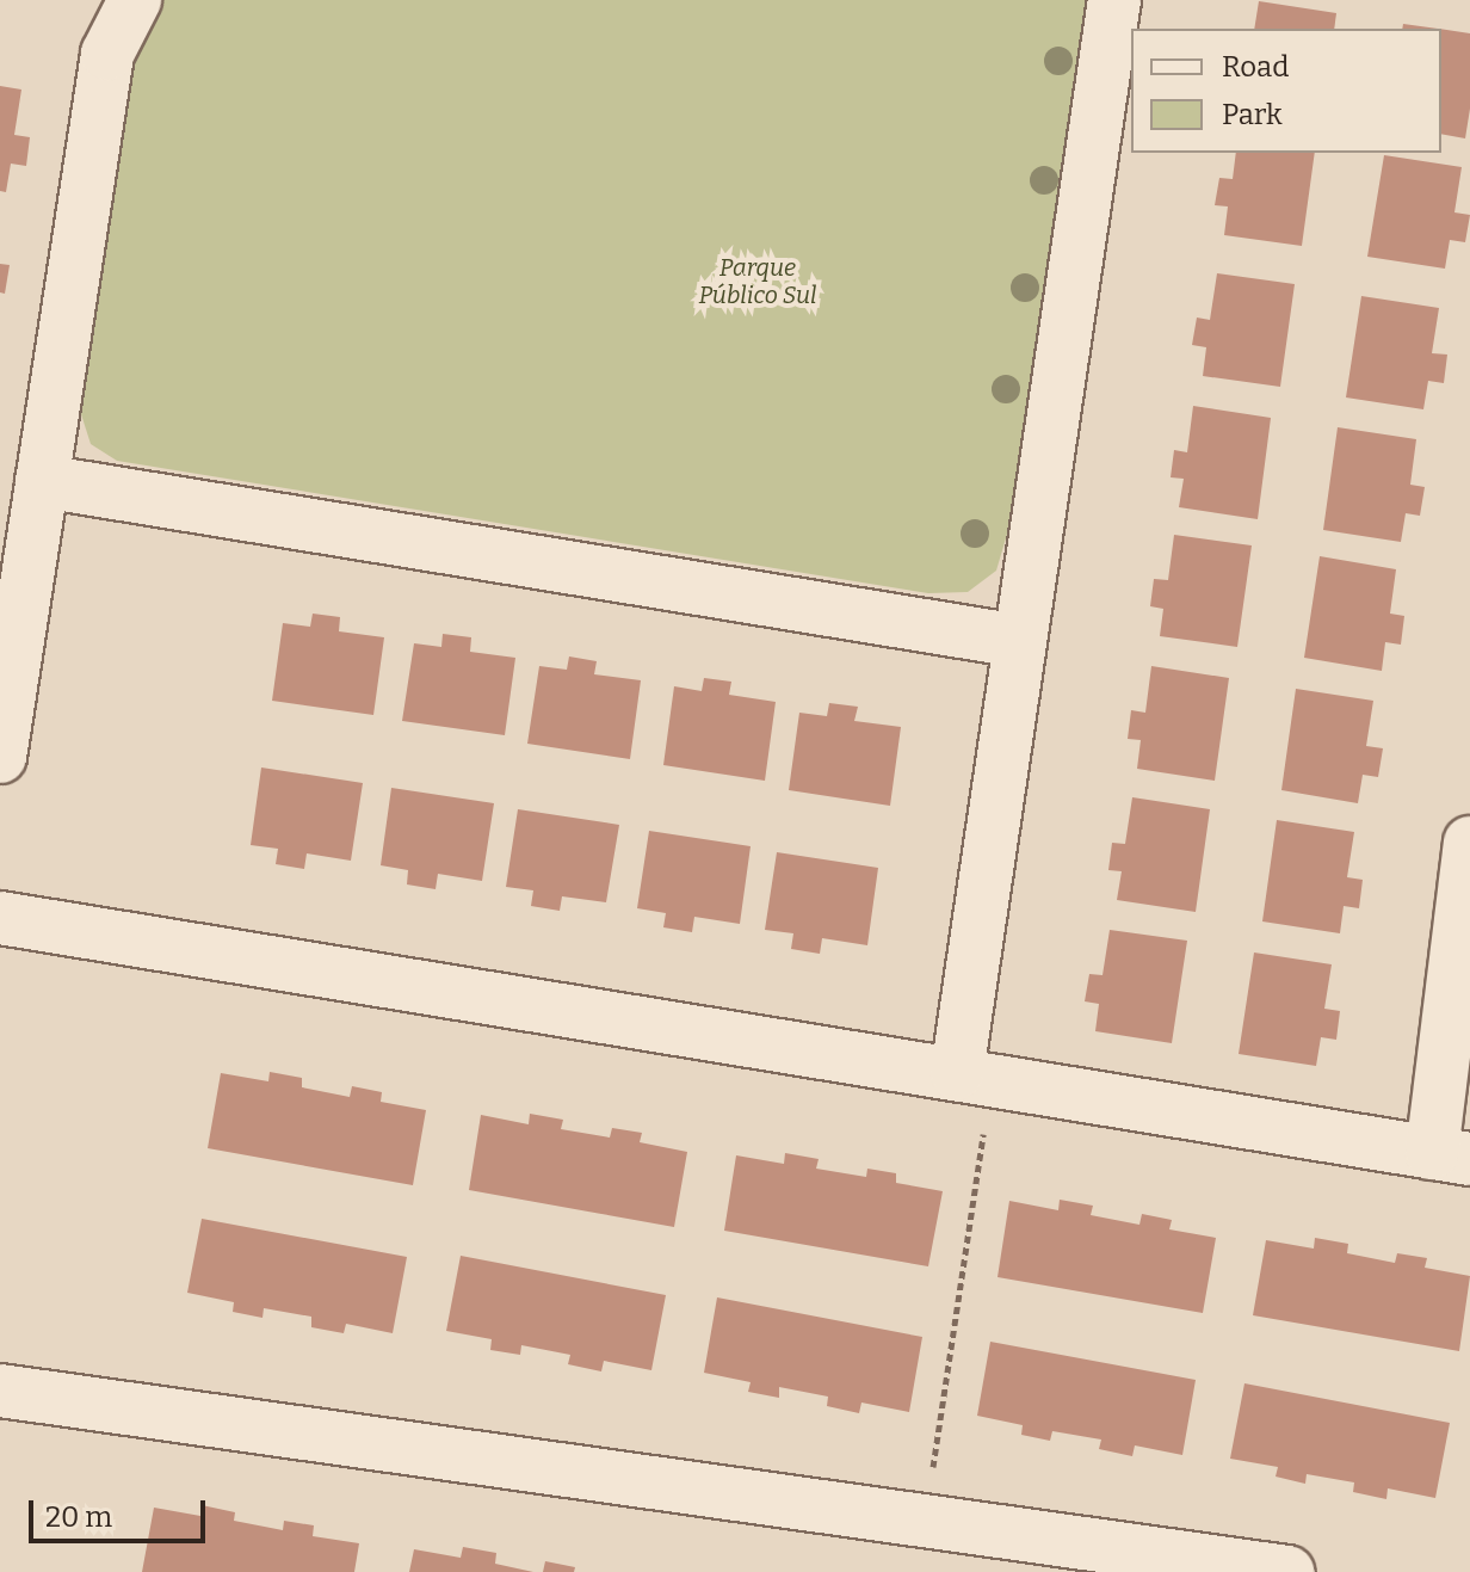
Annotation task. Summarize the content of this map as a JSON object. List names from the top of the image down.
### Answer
{
  "parks": ["Parque Público Sul"],
  "legend": ["Road", "Park"],
  "scale_bar": "20 m"
}
